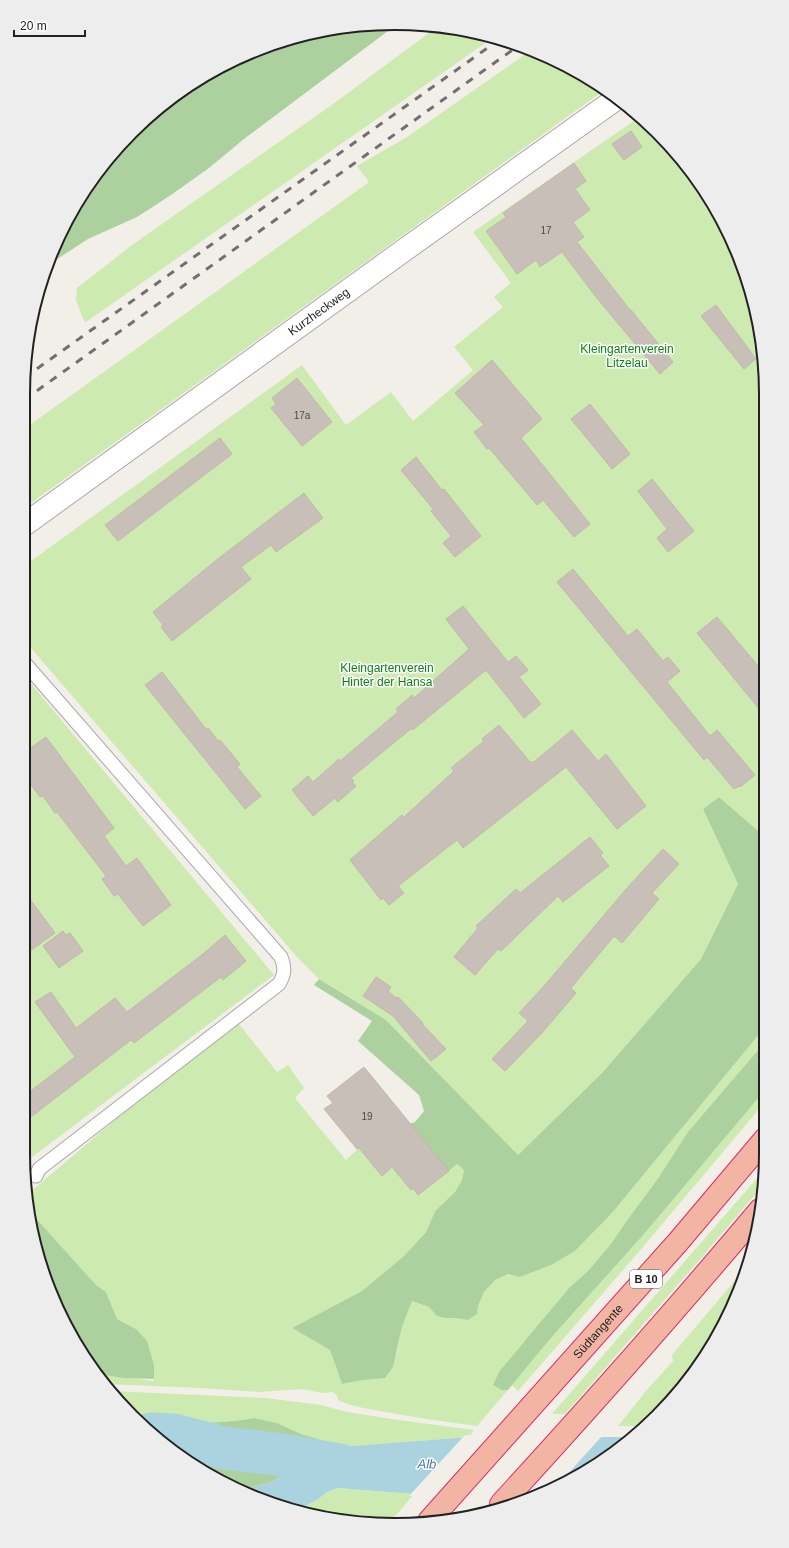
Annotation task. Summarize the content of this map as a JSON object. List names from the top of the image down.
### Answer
{
  "streets": {
    "highway": ["B 10", "Südtangente"],
    "street": ["Kurzheckweg"]
  },
  "water": ["Alb"],
  "parks": ["Kleingartenverein Litzelau", "Kleingartenverein Hinter der Hansa"],
  "house_numbers": ["17", "17a", "19"],
  "scale_bar": "20 m"
}
